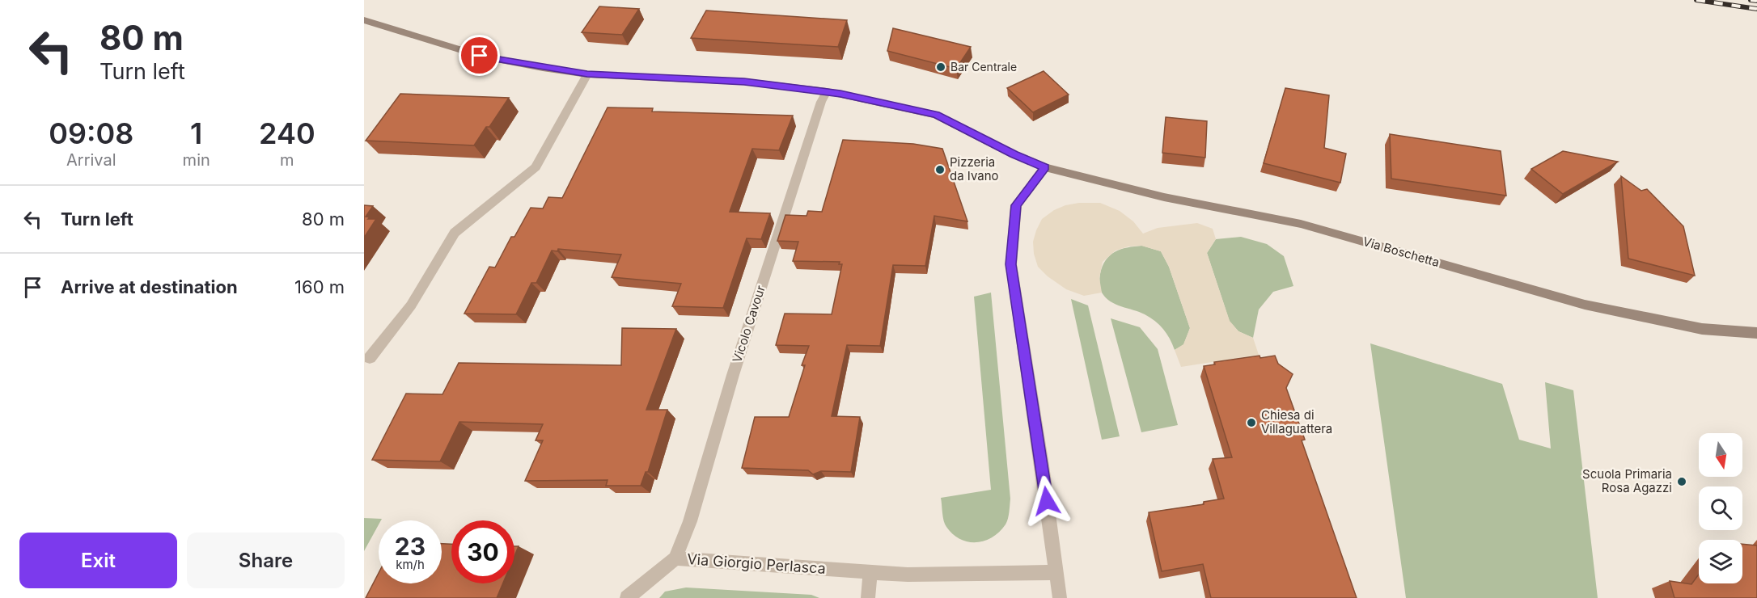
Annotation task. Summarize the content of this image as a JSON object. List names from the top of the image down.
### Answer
{
  "streets": {
    "street": ["Via Boschetta", "Vicolo Cavour", "Via Giorgio Perlasca"]
  },
  "crossings": [
    ["Via Boschetta", "Vicolo Cavour"],
    ["Vicolo Cavour", "Via Giorgio Perlasca"]
  ],
  "places": [
    "Bar Centrale",
    "Pizzeria da Ivano",
    "Chiesa di Villaguattera",
    "Scuola Primaria Rosa Agazzi"
  ],
  "north": "bottom",
  "page": {
    "turn": ["80 m", "Turn left"],
    "eta": [
      "09:08",
      "Arrival",
      "1",
      "min",
      "240",
      "m"
    ],
    "list": [
      {
        "name": "Turn left",
        "value": "80 m"
      },
      {
        "name": "Arrive at destination",
        "value": "160 m"
      }
    ],
    "speed": "23 km/h",
    "limit": "30",
    "buttons": ["Exit", "Share"]
  }
}
